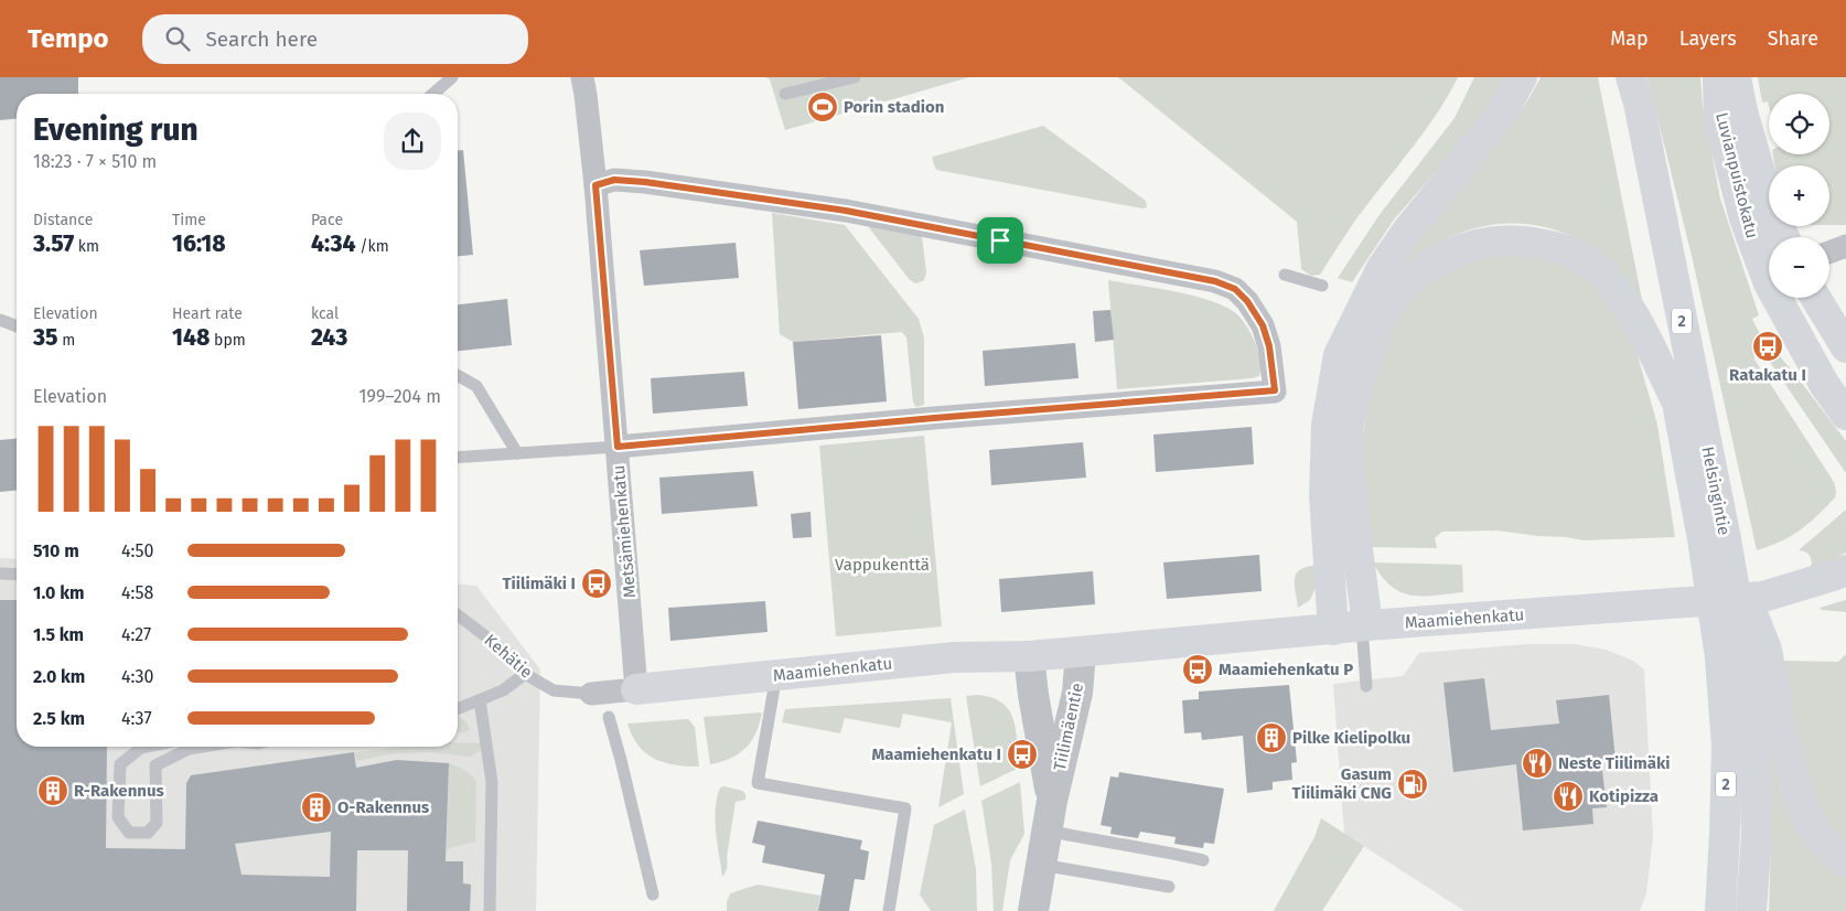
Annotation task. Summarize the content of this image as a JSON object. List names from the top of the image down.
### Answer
{
  "streets": {
    "main road": [
      "Luvianpuistokatu",
      "2",
      "Helsingintie",
      "Maamiehenkatu"
    ],
    "street": ["Metsämiehenkatu", "Kehätie", "Tiilimäentie"]
  },
  "crossings": [
    ["Metsämiehenkatu", "Maamiehenkatu"],
    ["Metsämiehenkatu", "Kehätie"],
    ["Maamiehenkatu", "Kehätie"],
    ["Maamiehenkatu", "Tiilimäentie"]
  ],
  "parks": ["Vappukenttä"],
  "places": {
    "sports": ["Porin stadion"],
    "bus stop": [
      "Ratakatu I",
      "Tiilimäki I",
      "Maamiehenkatu P",
      "Maamiehenkatu I"
    ],
    "building": ["Pilke Kielipolku", "R-Rakennus", "O-Rakennus"],
    "restaurant": ["Neste Tiilimäki", "Kotipizza"],
    "fuel station": ["Gasum Tiilimäki CNG"]
  },
  "page": {
    "header": "Tempo",
    "search": "Search here",
    "nav": ["Map", "Layers", "Share"],
    "map_buttons": ["+", "−"],
    "heading": ["Evening run", "18:23 · 7 × 510 m"],
    "stats": [
      ["Distance", "3.57 km"],
      ["Time", "16:18"],
      ["Pace", "4:34 /km"],
      ["Elevation", "35 m"],
      ["Heart rate", "148 bpm"],
      ["kcal", "243"]
    ],
    "chart": ["Elevation", "199–204 m"],
    "list": [
      {
        "name": "510 m",
        "note": "4:50"
      },
      {
        "name": "1.0 km",
        "note": "4:58"
      },
      {
        "name": "1.5 km",
        "note": "4:27"
      },
      {
        "name": "2.0 km",
        "note": "4:30"
      },
      {
        "name": "2.5 km",
        "note": "4:37"
      }
    ]
  }
}
